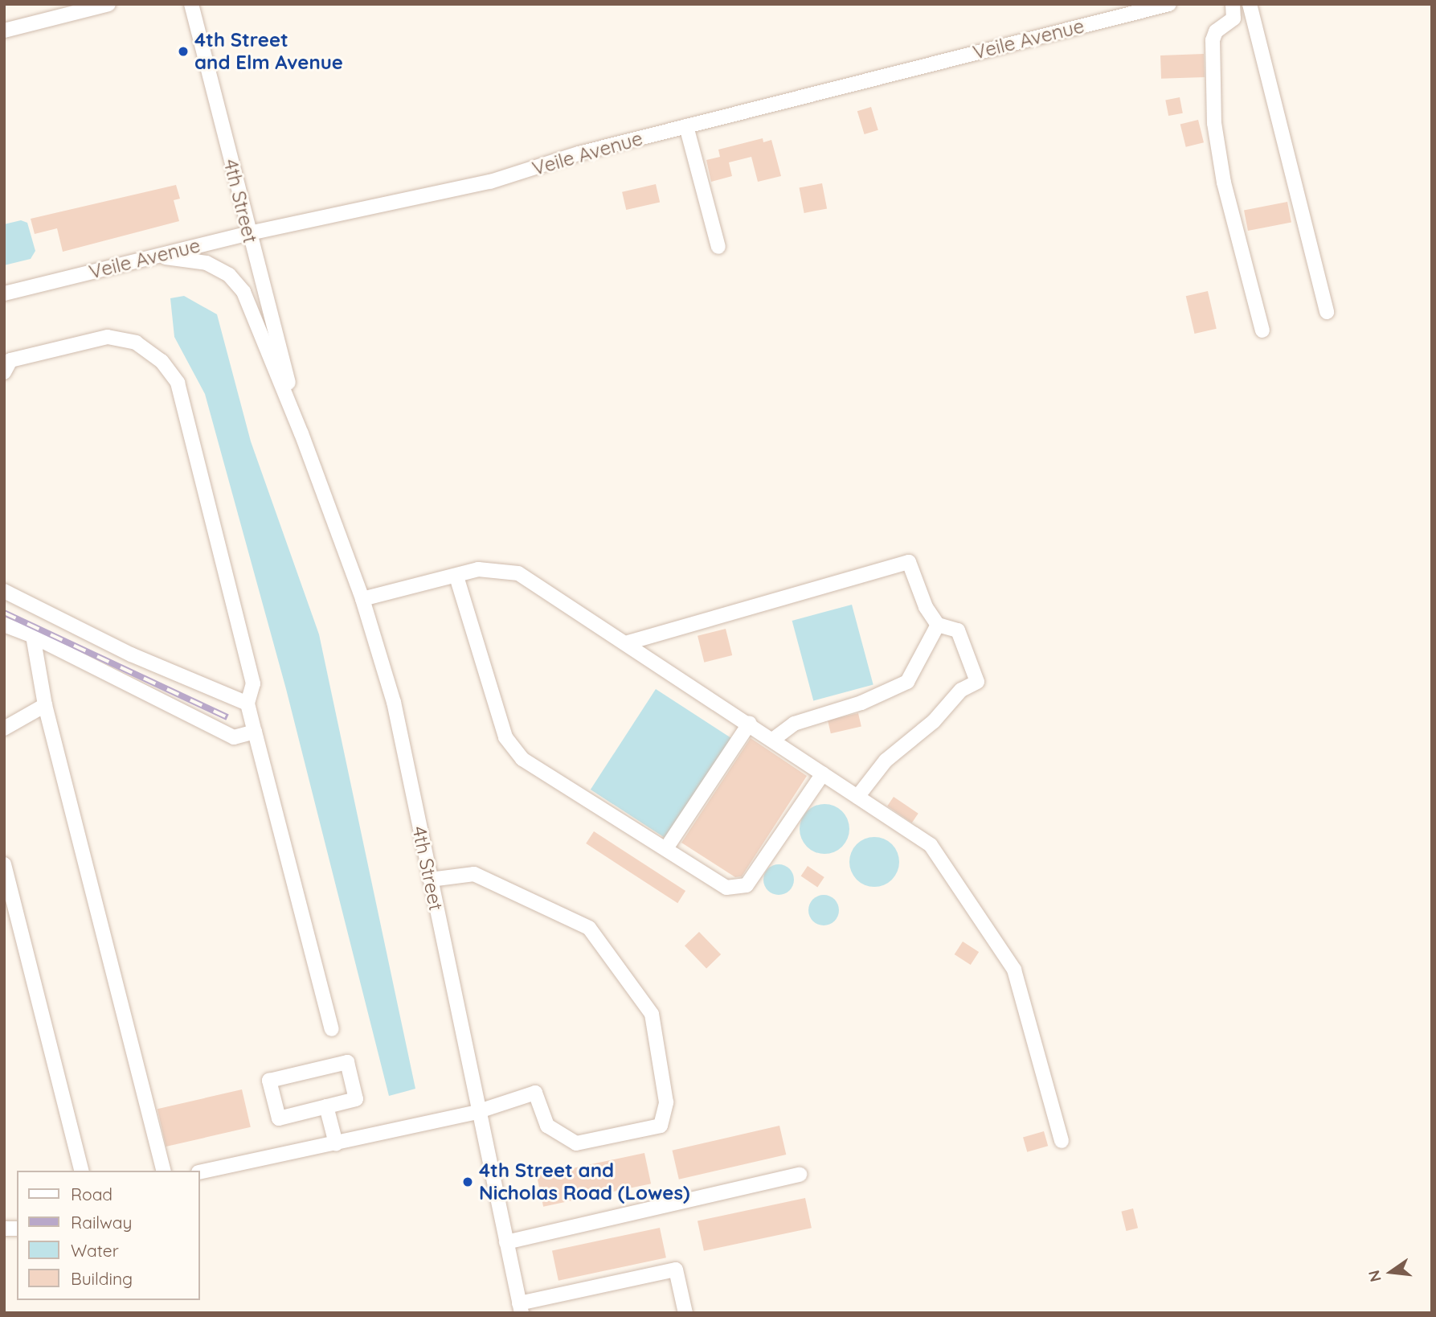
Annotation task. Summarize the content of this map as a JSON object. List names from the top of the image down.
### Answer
{
  "streets": {
    "street": ["Veile Avenue", "4th Street"]
  },
  "crossings": [
    ["Veile Avenue", "4th Street"]
  ],
  "places": ["4th Street and Elm Avenue", "4th Street and Nicholas Road (Lowes)"],
  "legend": [
    "Road",
    "Railway",
    "Water",
    "Building"
  ],
  "north": "left"
}
